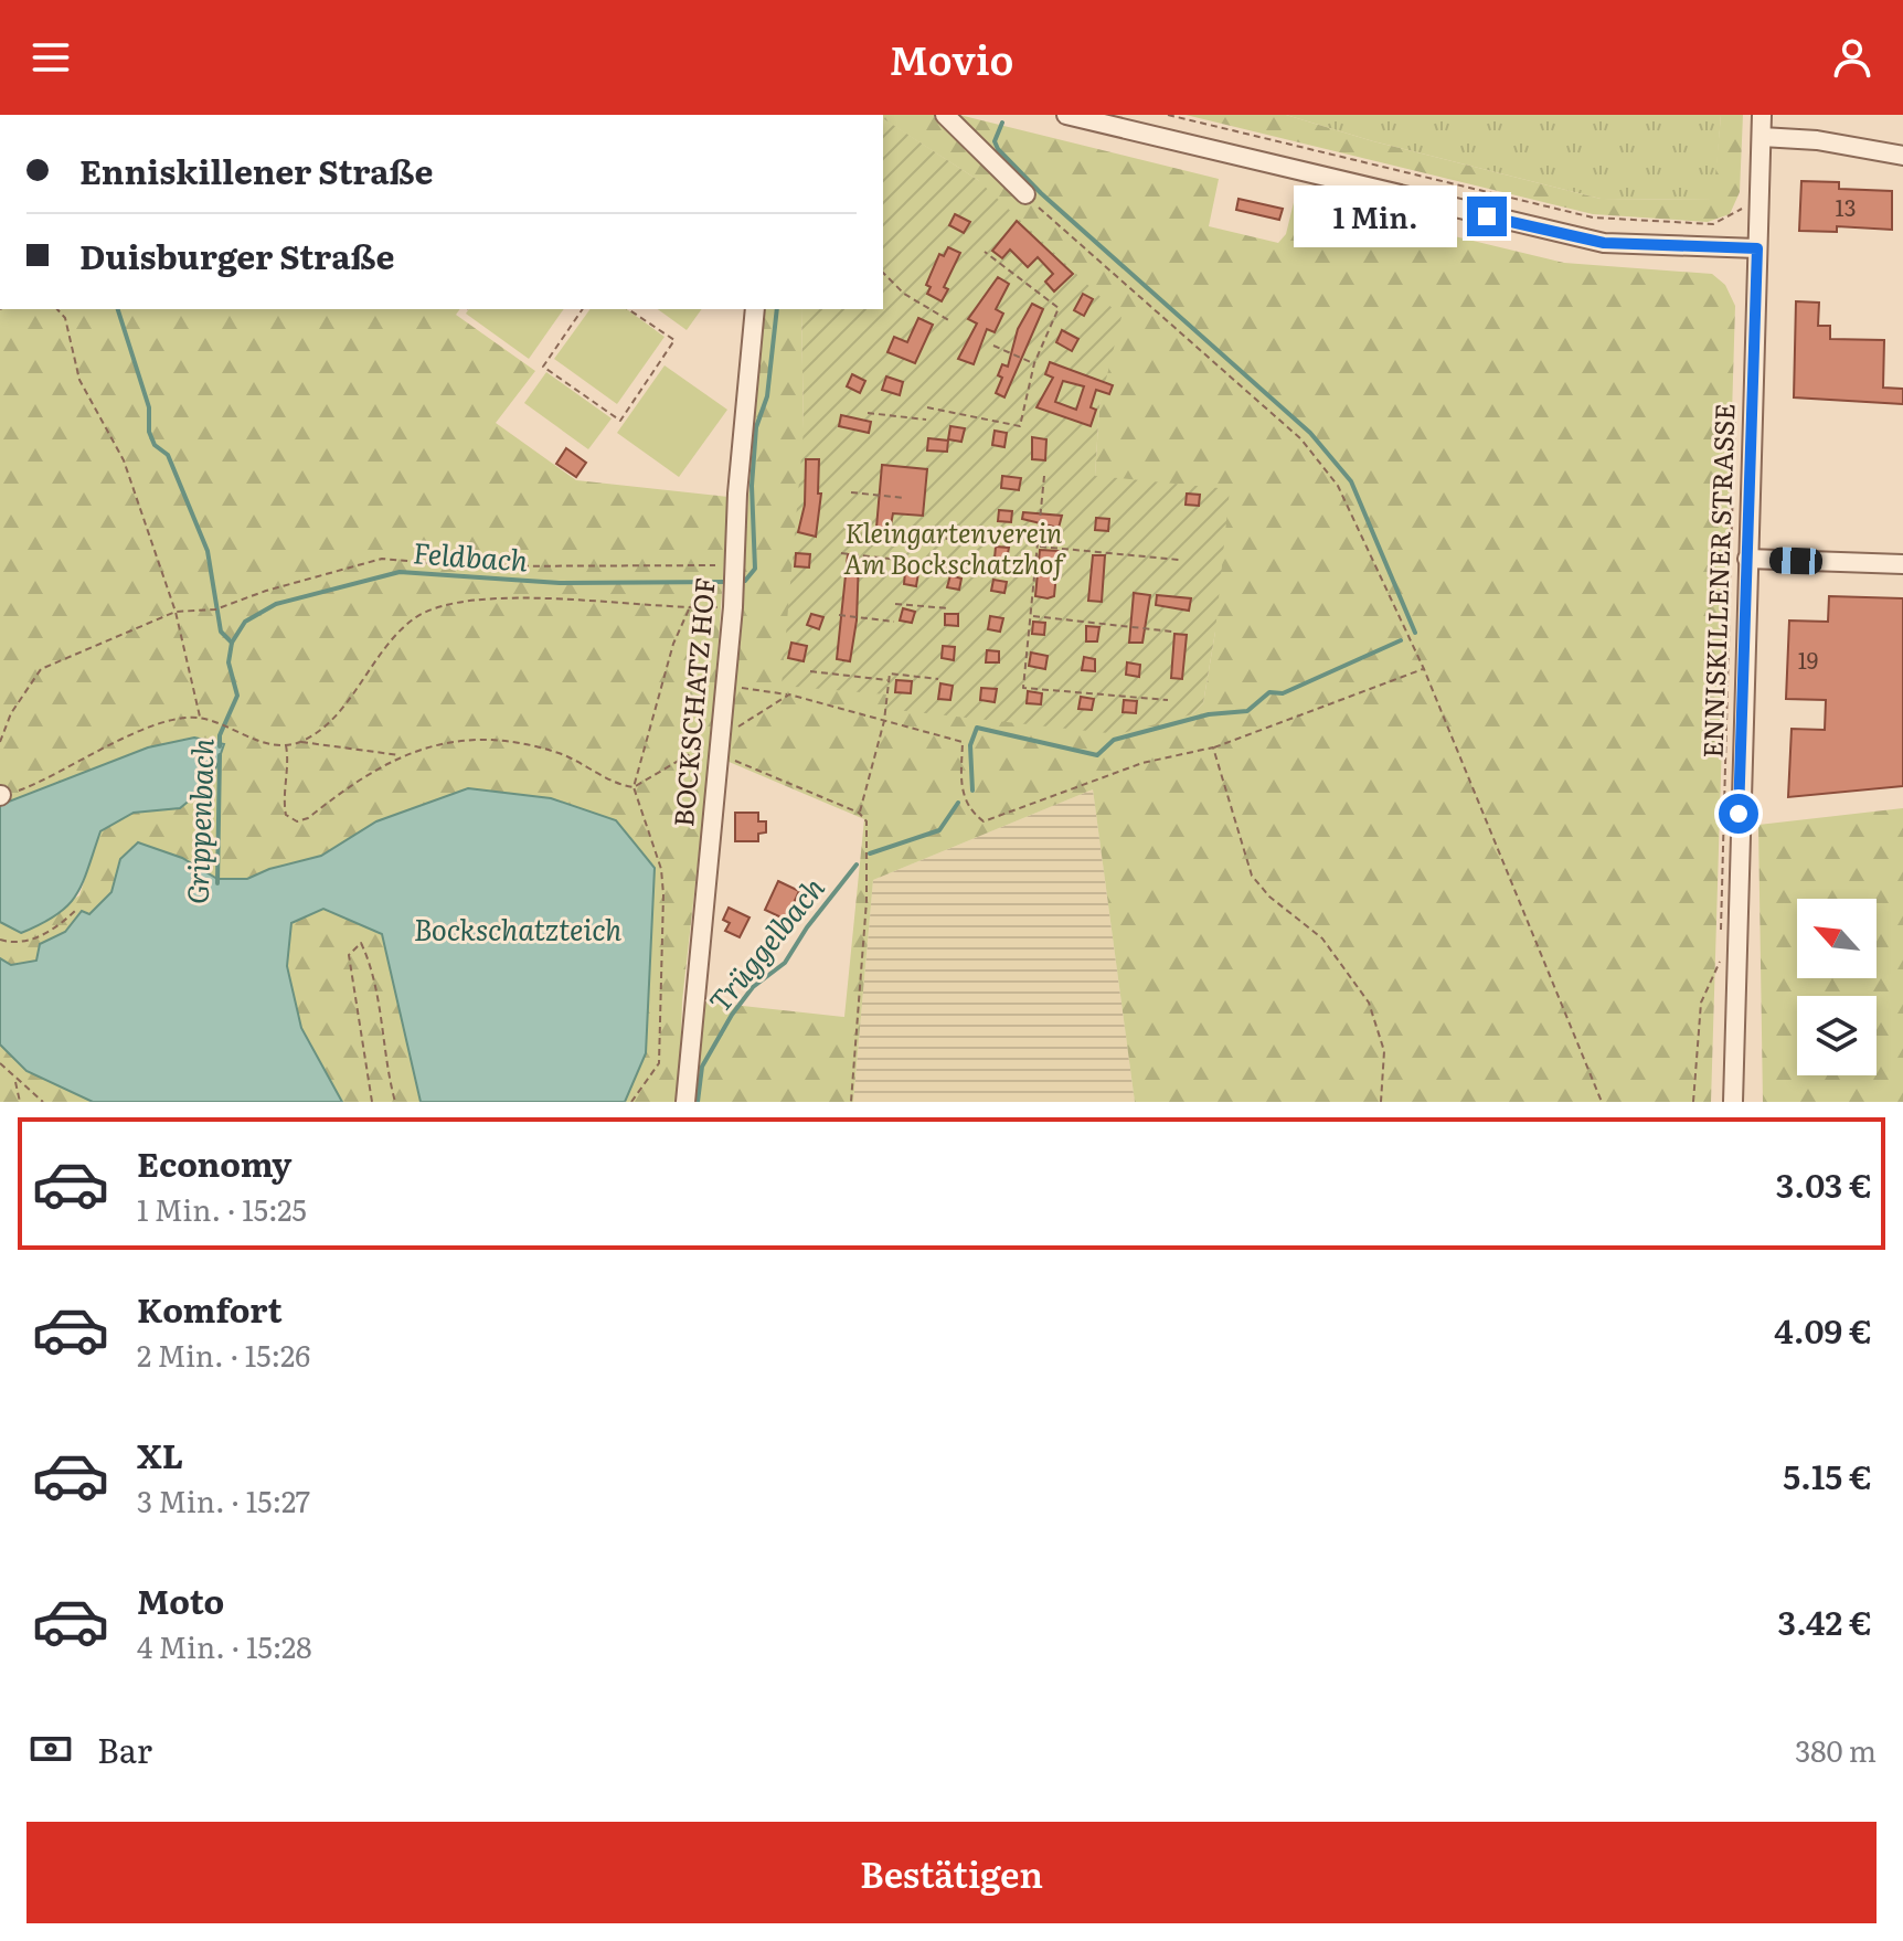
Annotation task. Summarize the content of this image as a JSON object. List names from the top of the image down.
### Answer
{
  "streets": {
    "street": ["ENNISKILLENER STRASSE", "BOCKSCHATZ HOF"]
  },
  "water": [
    "Feldbach",
    "Grippenbach",
    "Bockschatzteich",
    "Trüggelbach"
  ],
  "parks": ["Kleingartenverein Am Bockschatzhof"],
  "house_numbers": ["13", "19"],
  "north": "top left",
  "page": {
    "header": "Movio",
    "banner": ["Enniskillener Straße", "Duisburger Straße"],
    "bubble": "1 Min.",
    "list": [
      {
        "name": "Economy",
        "note": "1 Min. · 15:25",
        "value": "3.03 €"
      },
      {
        "name": "Komfort",
        "note": "2 Min. · 15:26",
        "value": "4.09 €"
      },
      {
        "name": "XL",
        "note": "3 Min. · 15:27",
        "value": "5.15 €"
      },
      {
        "name": "Moto",
        "note": "4 Min. · 15:28",
        "value": "3.42 €"
      }
    ],
    "pay": ["Bar", "380 m"],
    "buttons": "Bestätigen"
  }
}
